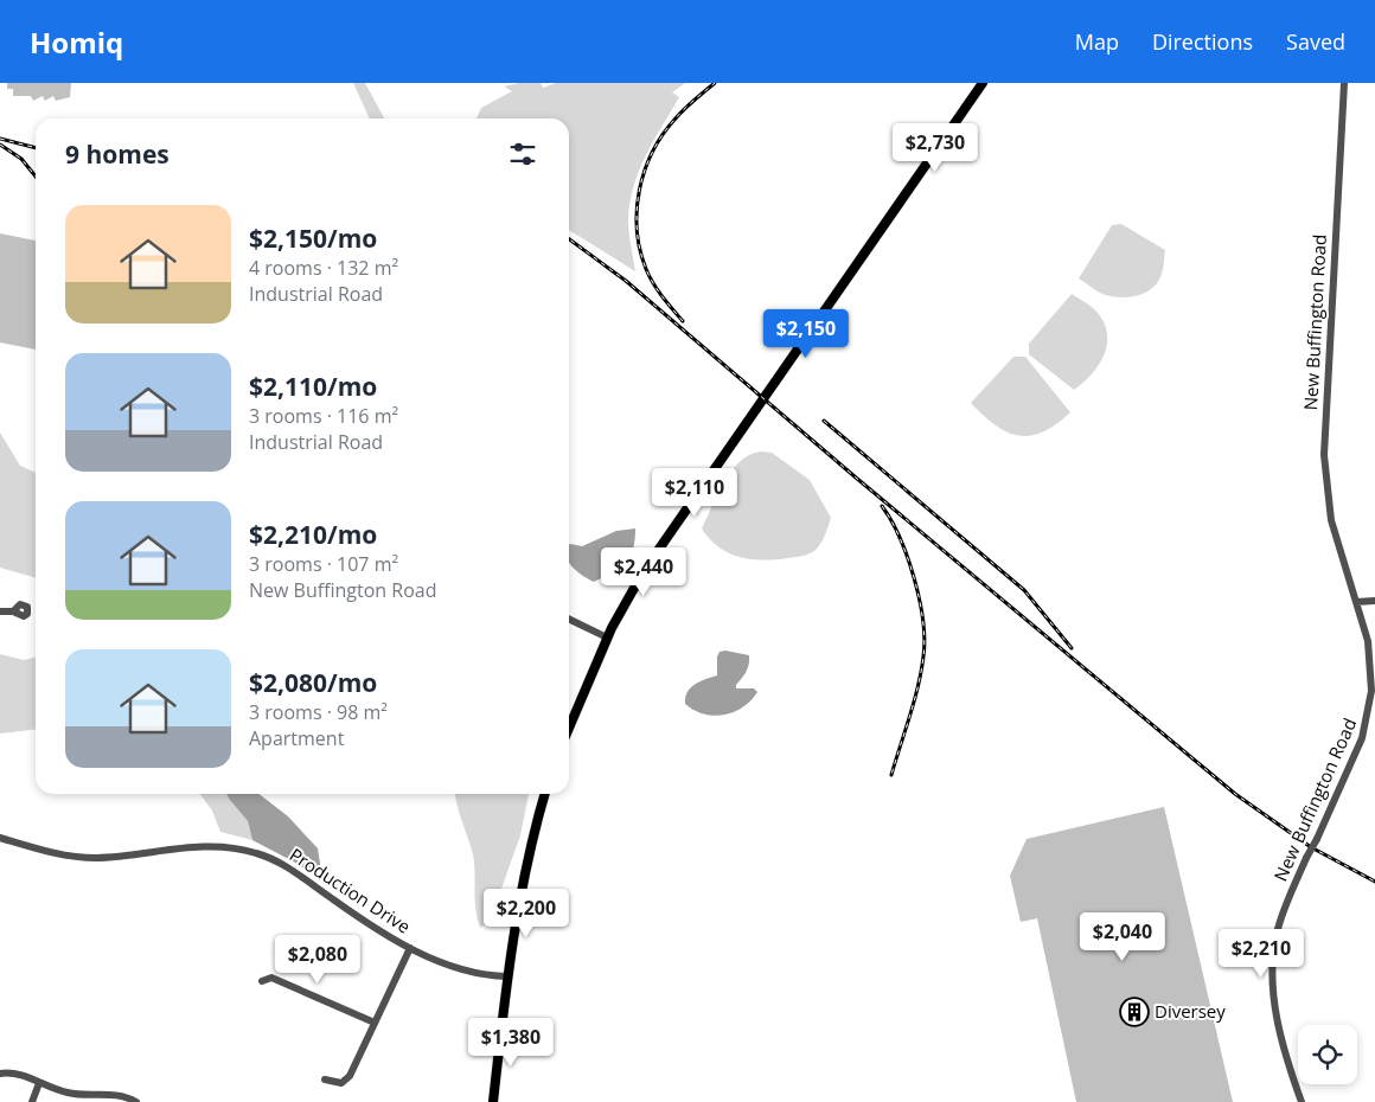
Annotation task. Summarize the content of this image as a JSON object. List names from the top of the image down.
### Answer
{
  "streets": {
    "street": ["New Buffington Road", "Production Drive"]
  },
  "places": {
    "building": ["Diversey"]
  },
  "page": {
    "header": "Homiq",
    "nav": ["Map", "Directions", "Saved"],
    "heading": "9 homes",
    "price": [
      "$2,730",
      "$2,150",
      "$2,110",
      "$2,440",
      "$2,200",
      "$2,040",
      "$2,210",
      "$2,080",
      "$1,380"
    ],
    "list": [
      {
        "name": "$2,150/mo",
        "note": "4 rooms · 132 m² · Industrial Road"
      },
      {
        "name": "$2,110/mo",
        "note": "3 rooms · 116 m² · Industrial Road"
      },
      {
        "name": "$2,210/mo",
        "note": "3 rooms · 107 m² · New Buffington Road"
      },
      {
        "name": "$2,080/mo",
        "note": "3 rooms · 98 m² · Apartment"
      }
    ]
  }
}
